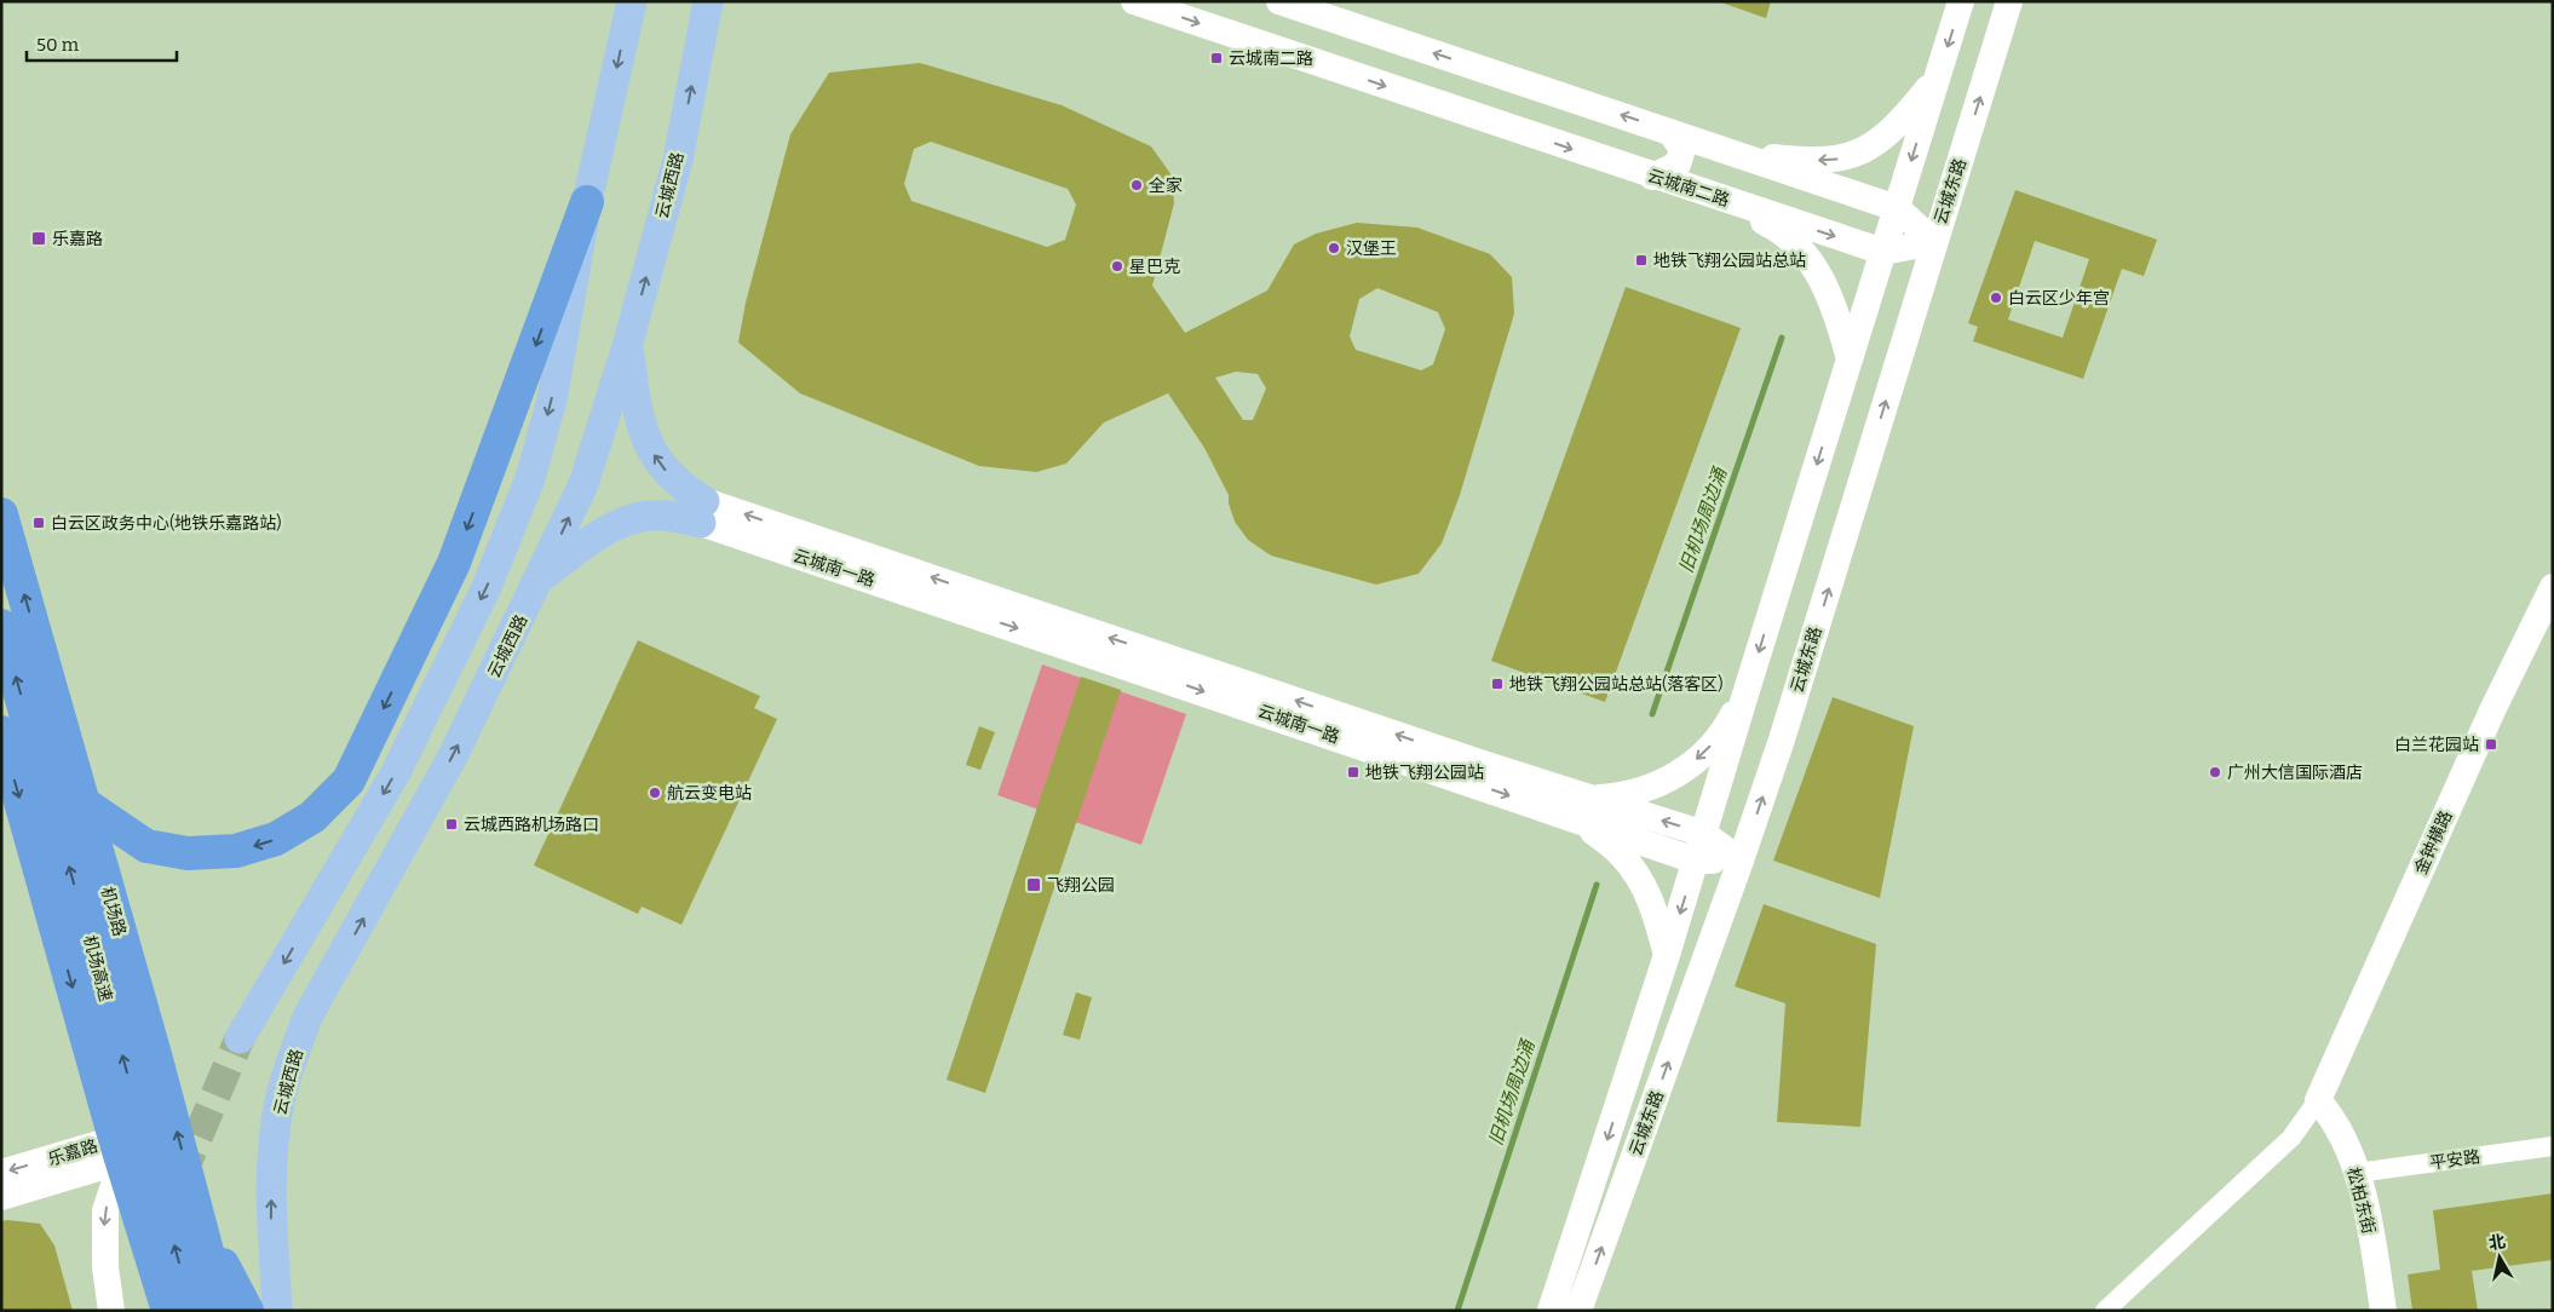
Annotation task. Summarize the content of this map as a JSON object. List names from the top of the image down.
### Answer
{
  "streets": {
    "highway": ["机场路", "机场高速"],
    "main road": ["云城西路"],
    "street": [
      "云城南二路",
      "云城东路",
      "云城南一路",
      "金钟横路",
      "乐嘉路",
      "平安路",
      "松柏东街"
    ]
  },
  "crossings": [
    ["云城南二路", "云城东路"],
    ["云城东路", "云城南一路"],
    ["金钟横路", "松柏东街"],
    ["机场路", "乐嘉路"],
    ["平安路", "松柏东街"]
  ],
  "water": ["旧机场周边涌"],
  "places": {
    "transit": [
      "云城南二路",
      "乐嘉路",
      "地铁飞翔公园站总站",
      "白云区政务中心(地铁乐嘉路站)",
      "地铁飞翔公园站总站(落客区)",
      "白兰花园站",
      "地铁飞翔公园站",
      "云城西路机场路口",
      "飞翔公园"
    ],
    "other": [
      "全家",
      "汉堡王",
      "星巴克",
      "白云区少年宫",
      "广州大信国际酒店",
      "航云变电站"
    ]
  },
  "scale_bar": "50 m",
  "north": "top"
}
